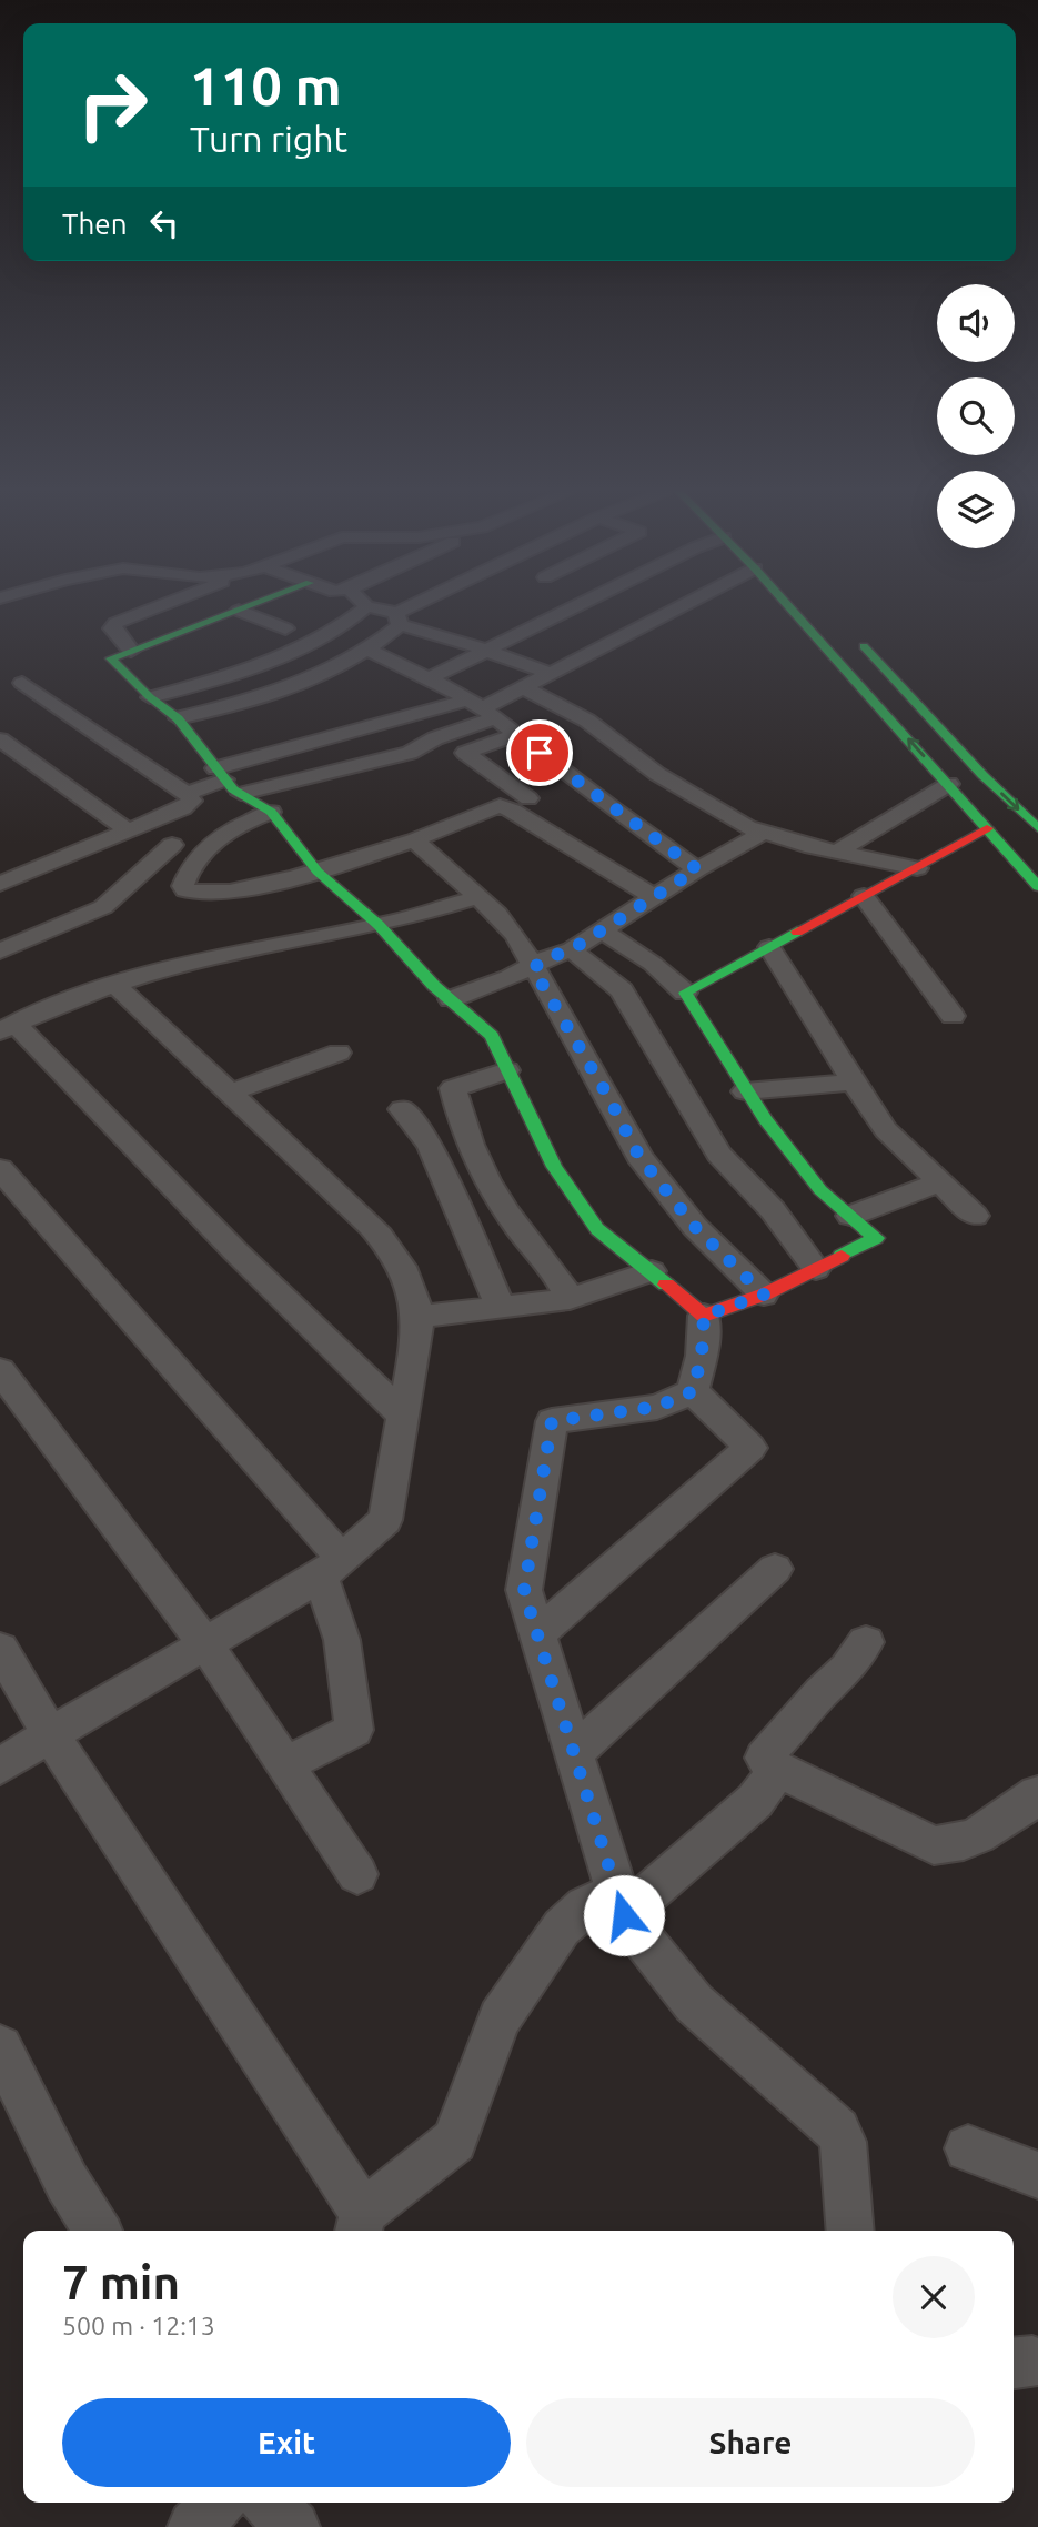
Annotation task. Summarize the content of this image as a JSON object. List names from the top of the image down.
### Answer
{
  "page": {
    "turn": ["110 m", "Turn right"],
    "then": "Then",
    "heading": ["7 min", "500 m · 12:13"],
    "buttons": ["Exit", "Share"]
  }
}
